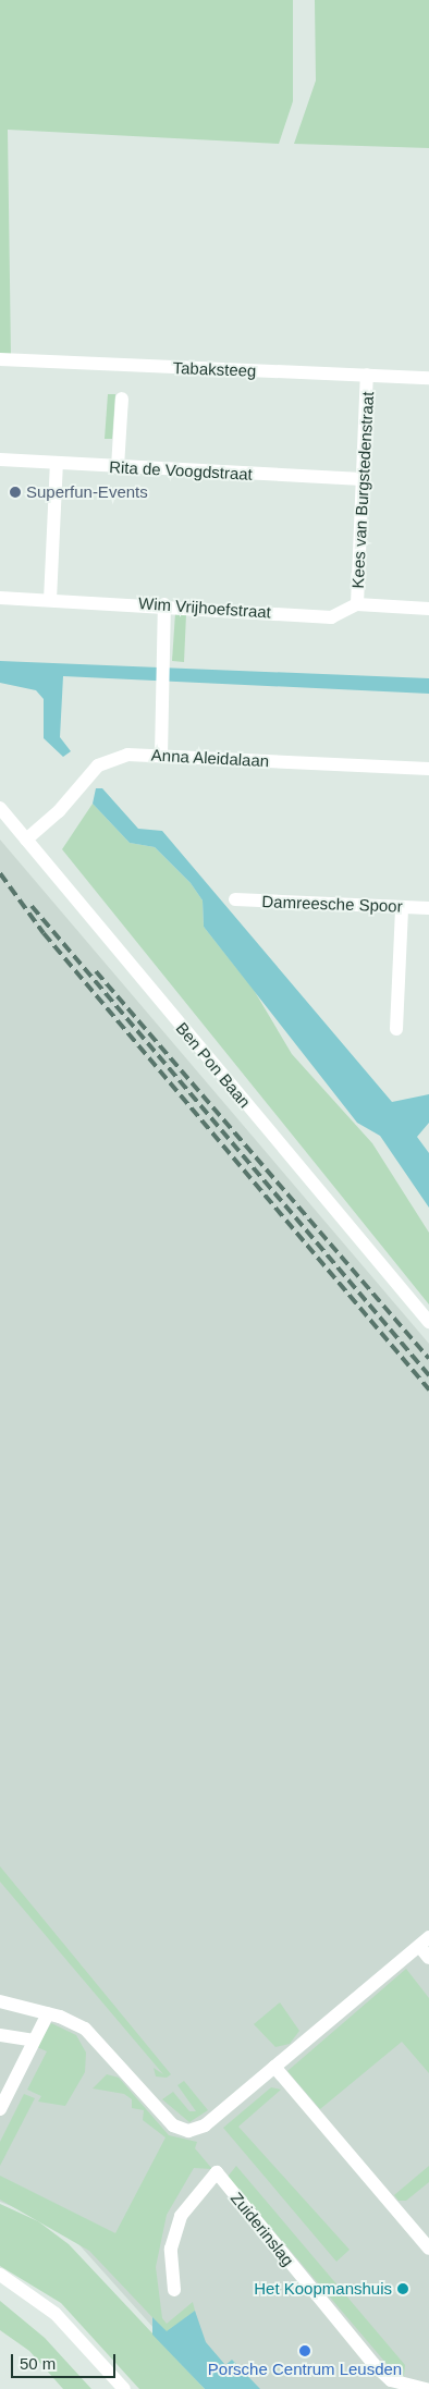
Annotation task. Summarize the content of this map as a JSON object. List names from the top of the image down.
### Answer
{
  "streets": {
    "street": [
      "Tabaksteeg",
      "Rita de Voogdstraat",
      "Kees van Burgstedenstraat",
      "Wim Vrijhoefstraat",
      "Anna Aleidalaan",
      "Damreesche Spoor",
      "Ben Pon Baan",
      "Zuiderinslag"
    ]
  },
  "crossings": [
    ["Tabaksteeg", "Kees van Burgstedenstraat"],
    ["Rita de Voogdstraat", "Kees van Burgstedenstraat"],
    ["Kees van Burgstedenstraat", "Wim Vrijhoefstraat"],
    ["Anna Aleidalaan", "Ben Pon Baan"]
  ],
  "places": ["Superfun-Events", "Het Koopmanshuis", "Porsche Centrum Leusden"],
  "scale_bar": "50 m"
}
